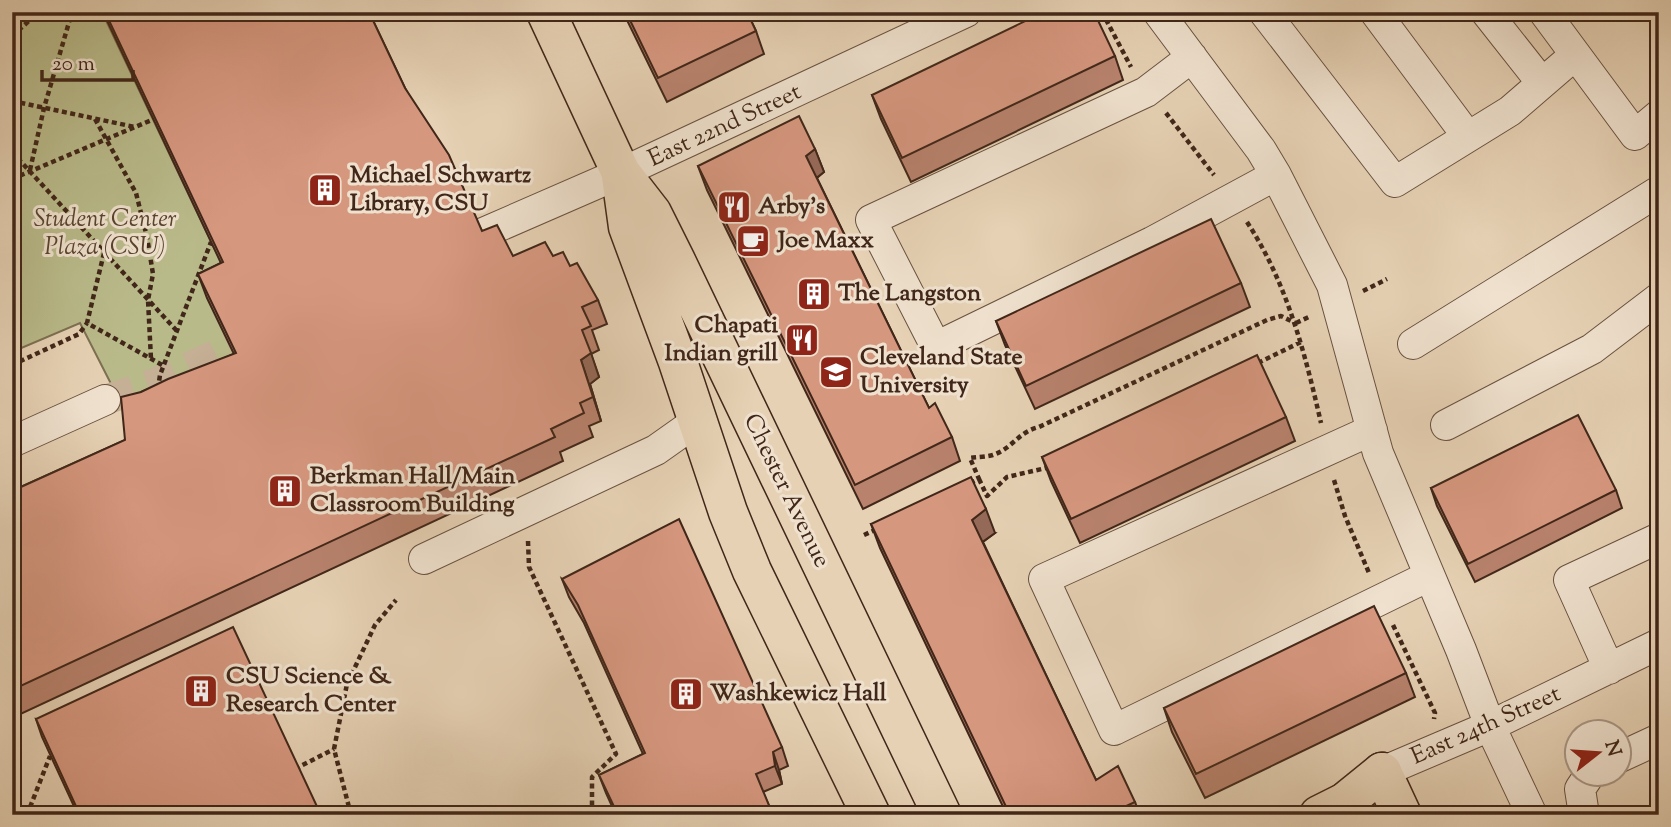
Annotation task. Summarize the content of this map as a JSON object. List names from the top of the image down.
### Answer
{
  "streets": {
    "main road": ["Chester Avenue", "East 24th Street"],
    "street": ["East 22nd Street"]
  },
  "crossings": [
    ["East 22nd Street", "Chester Avenue"]
  ],
  "parks": ["Student Center Plaza (CSU)"],
  "places": {
    "building": [
      "Michael Schwartz Library, CSU",
      "The Langston",
      "Berkman Hall/Main Classroom Building",
      "CSU Science & Research Center",
      "Washkewicz Hall"
    ],
    "restaurant": ["Arby's", "Chapati Indian grill"],
    "cafe": ["Joe Maxx"],
    "school or university": ["Cleveland State University"]
  },
  "scale_bar": "20 m",
  "north": "right"
}
